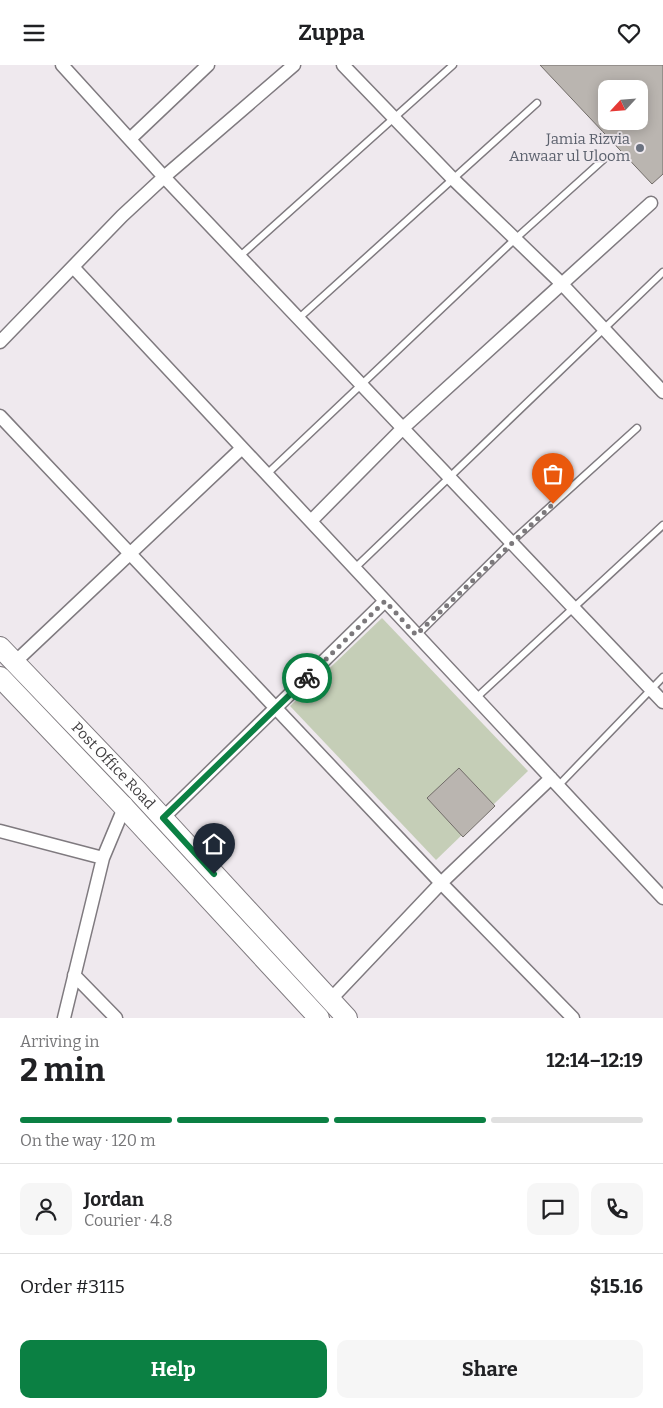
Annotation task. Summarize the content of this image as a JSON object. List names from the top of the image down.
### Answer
{
  "streets": {
    "main road": ["Post Office Road"]
  },
  "places": ["Jamia Rizvia Anwaar ul Uloom"],
  "north": "bottom left",
  "page": {
    "header": "Zuppa",
    "heading": ["2 min", "Arriving in", "12:14–12:19"],
    "panel": [
      "Jordan",
      "Courier · 4.8",
      "Order #3115",
      "$15.16"
    ],
    "bar": "On the way · 120 m",
    "buttons": ["Help", "Share"]
  }
}
